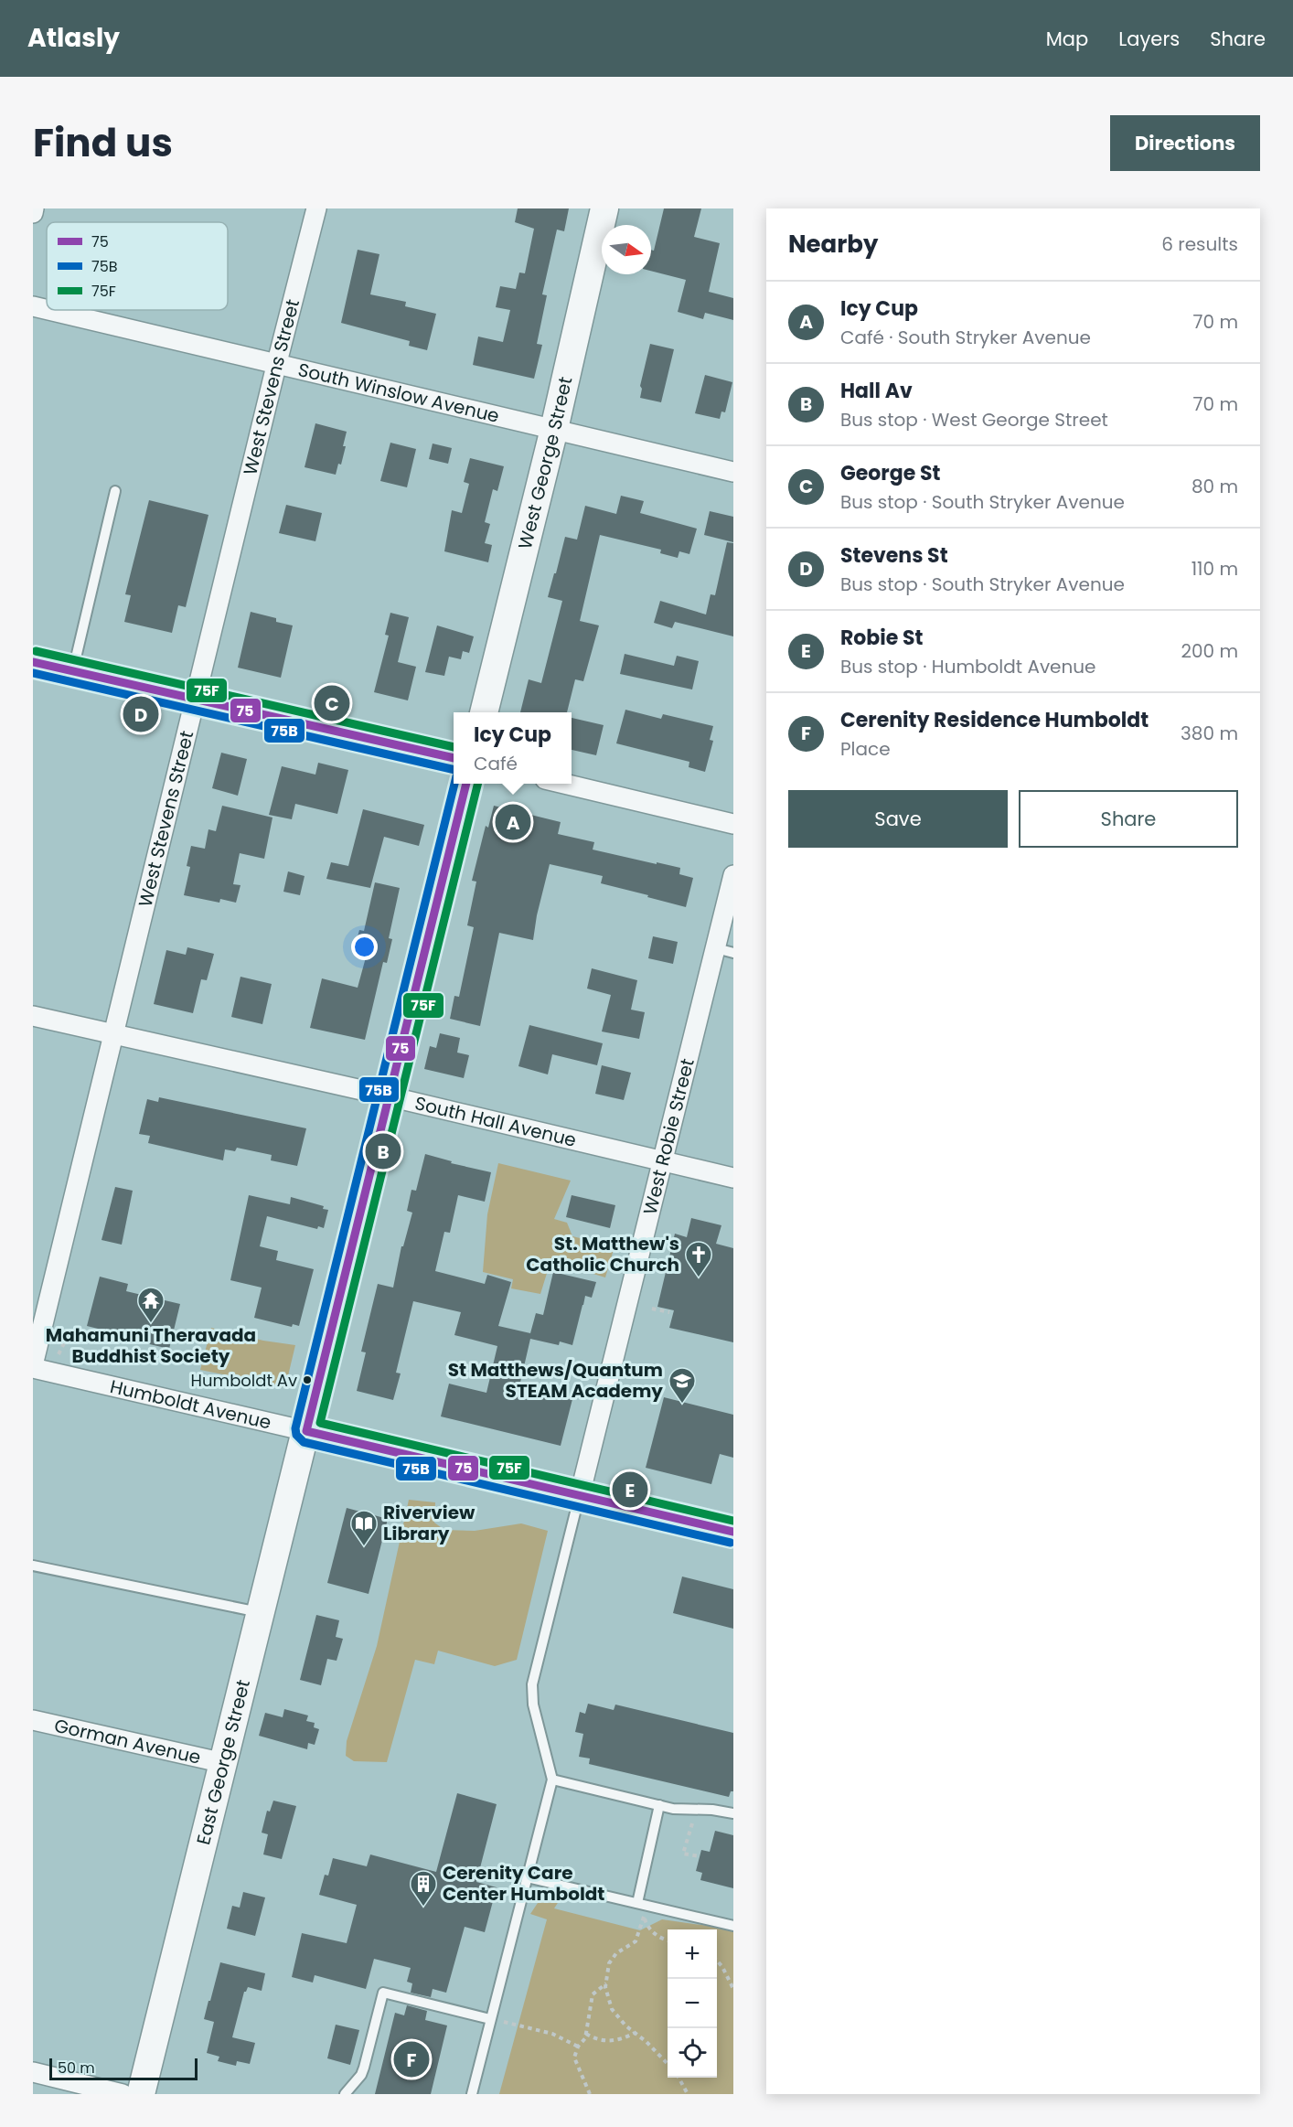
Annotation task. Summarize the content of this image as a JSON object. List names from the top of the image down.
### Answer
{
  "streets": {
    "street": [
      "West Stevens Street",
      "South Winslow Avenue",
      "West George Street",
      "South Hall Avenue",
      "West Robie Street",
      "Humboldt Avenue",
      "Gorman Avenue",
      "East George Street"
    ]
  },
  "crossings": [
    ["West Stevens Street", "South Winslow Avenue"],
    ["West Stevens Street", "South Hall Avenue"],
    ["West Stevens Street", "Humboldt Avenue"],
    ["South Winslow Avenue", "West George Street"],
    ["South Hall Avenue", "West Robie Street"],
    ["West Robie Street", "Humboldt Avenue"],
    ["Humboldt Avenue", "East George Street"],
    ["Gorman Avenue", "East George Street"]
  ],
  "places": {
    "church": ["St. Matthew's Catholic Church"],
    "temple": ["Mahamuni Theravada Buddhist Society"],
    "other": ["Humboldt Av"],
    "school or university": ["St Matthews/Quantum STEAM Academy"],
    "library": ["Riverview Library"],
    "building": ["Cerenity Care Center Humboldt"]
  },
  "lines": ["transit line 75F", "transit line 75", "transit line 75B"],
  "legend": ["75", "75B", "75F"],
  "scale_bar": "50 m",
  "north": "right",
  "page": {
    "header": "Atlasly",
    "nav": ["Map", "Layers", "Share"],
    "title": "Find us",
    "buttons": [
      "Directions",
      ["Save", "Share"]
    ],
    "heading": ["Nearby", "6 results"],
    "list": [
      {
        "mark": "A",
        "name": "Icy Cup",
        "note": "Café · South Stryker Avenue",
        "value": "70 m"
      },
      {
        "mark": "B",
        "name": "Hall Av",
        "note": "Bus stop · West George Street",
        "value": "70 m"
      },
      {
        "mark": "C",
        "name": "George St",
        "note": "Bus stop · South Stryker Avenue",
        "value": "80 m"
      },
      {
        "mark": "D",
        "name": "Stevens St",
        "note": "Bus stop · South Stryker Avenue",
        "value": "110 m"
      },
      {
        "mark": "E",
        "name": "Robie St",
        "note": "Bus stop · Humboldt Avenue",
        "value": "200 m"
      },
      {
        "mark": "F",
        "name": "Cerenity Residence Humboldt",
        "note": "Place",
        "value": "380 m"
      }
    ],
    "pins": [
      "C",
      "D",
      "A",
      "B",
      "E",
      "F"
    ],
    "popup": ["Icy Cup", "Café"],
    "map_buttons": ["+", "−"],
    "scale": "50 m"
  }
}
